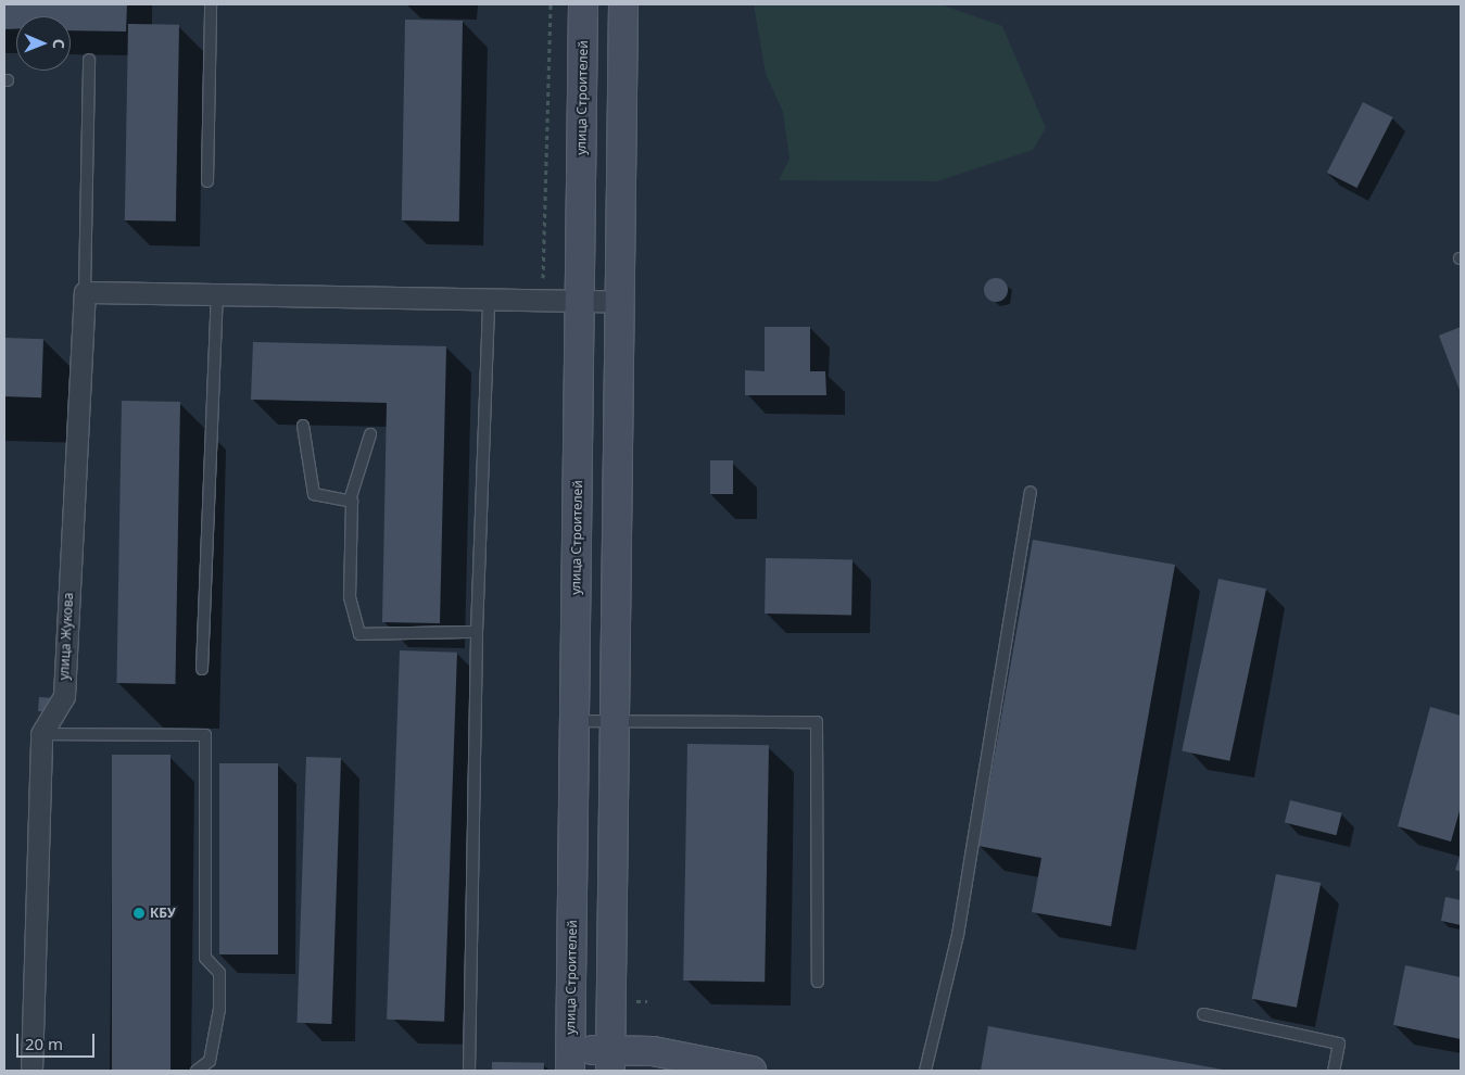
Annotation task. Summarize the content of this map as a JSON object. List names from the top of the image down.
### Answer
{
  "streets": {
    "street": ["улица Строителей", "улица Жукова"]
  },
  "places": ["КБУ"],
  "scale_bar": "20 m",
  "north": "right"
}
